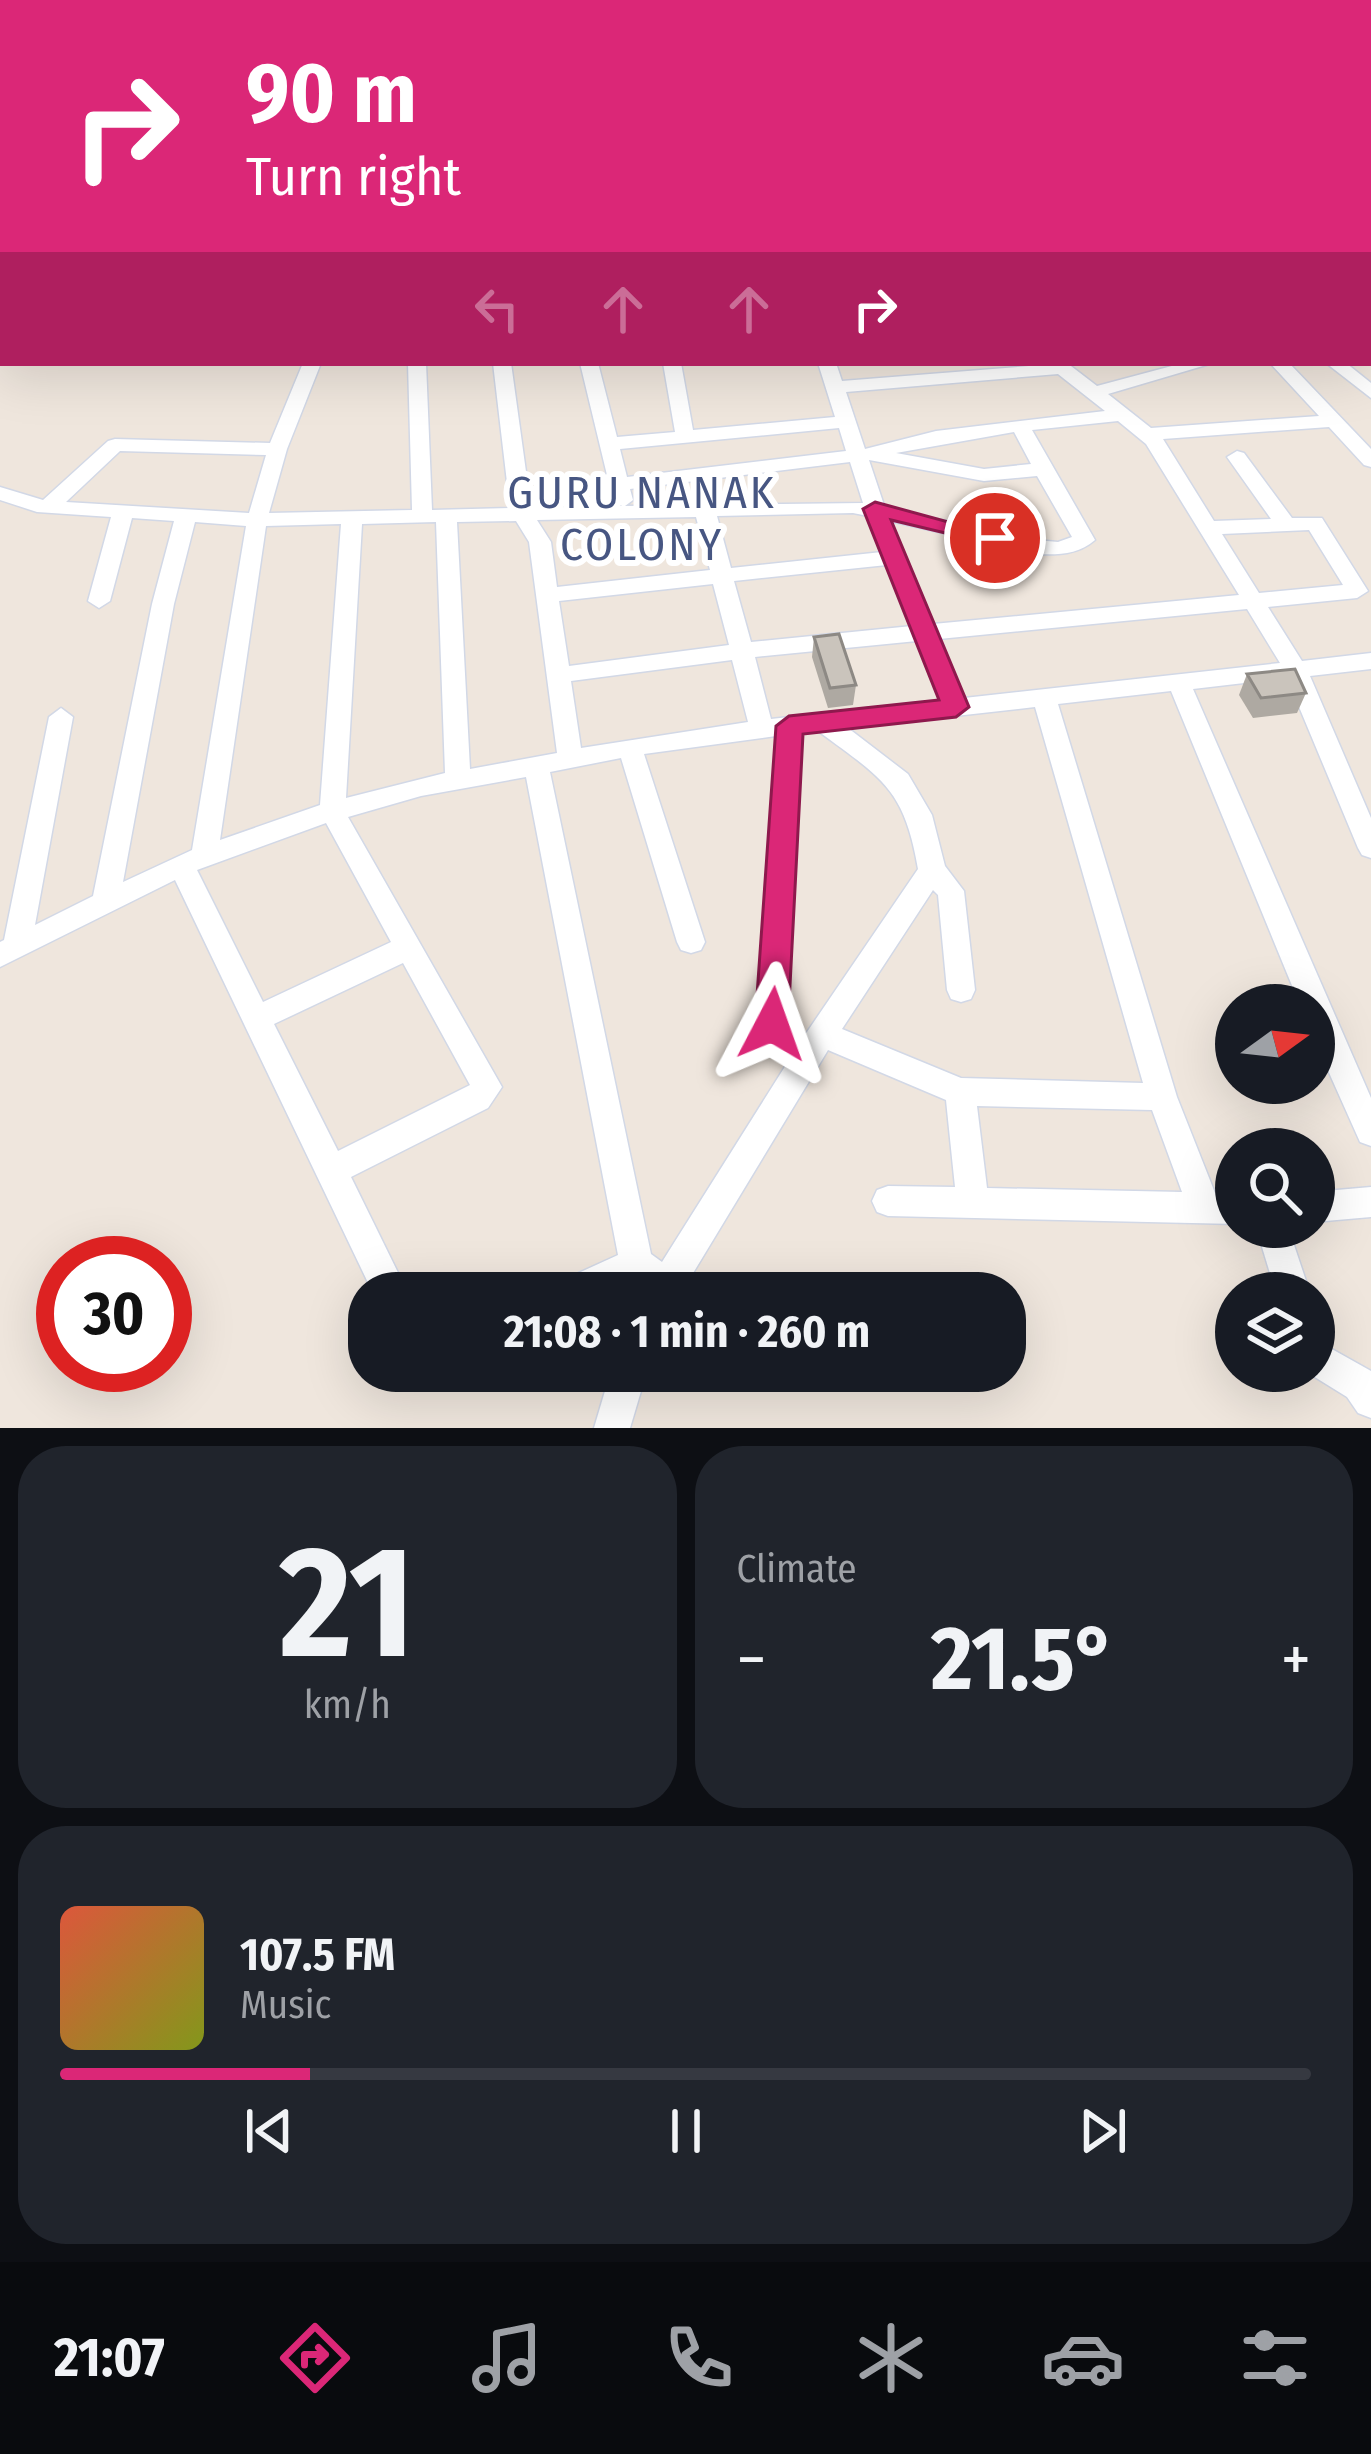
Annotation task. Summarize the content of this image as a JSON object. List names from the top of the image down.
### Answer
{
  "districts": ["GURU NANAK COLONY"],
  "north": "right",
  "page": {
    "turn": ["90 m", "Turn right"],
    "limit": "30",
    "trip": "21:08 · 1 min · 260 m",
    "tile": [
      ["21", "km/h"],
      "Climate"
    ],
    "heat": ["−", "21.5°", "+"],
    "song": ["107.5 FM", "Music"],
    "tabs": "21:07"
  }
}
